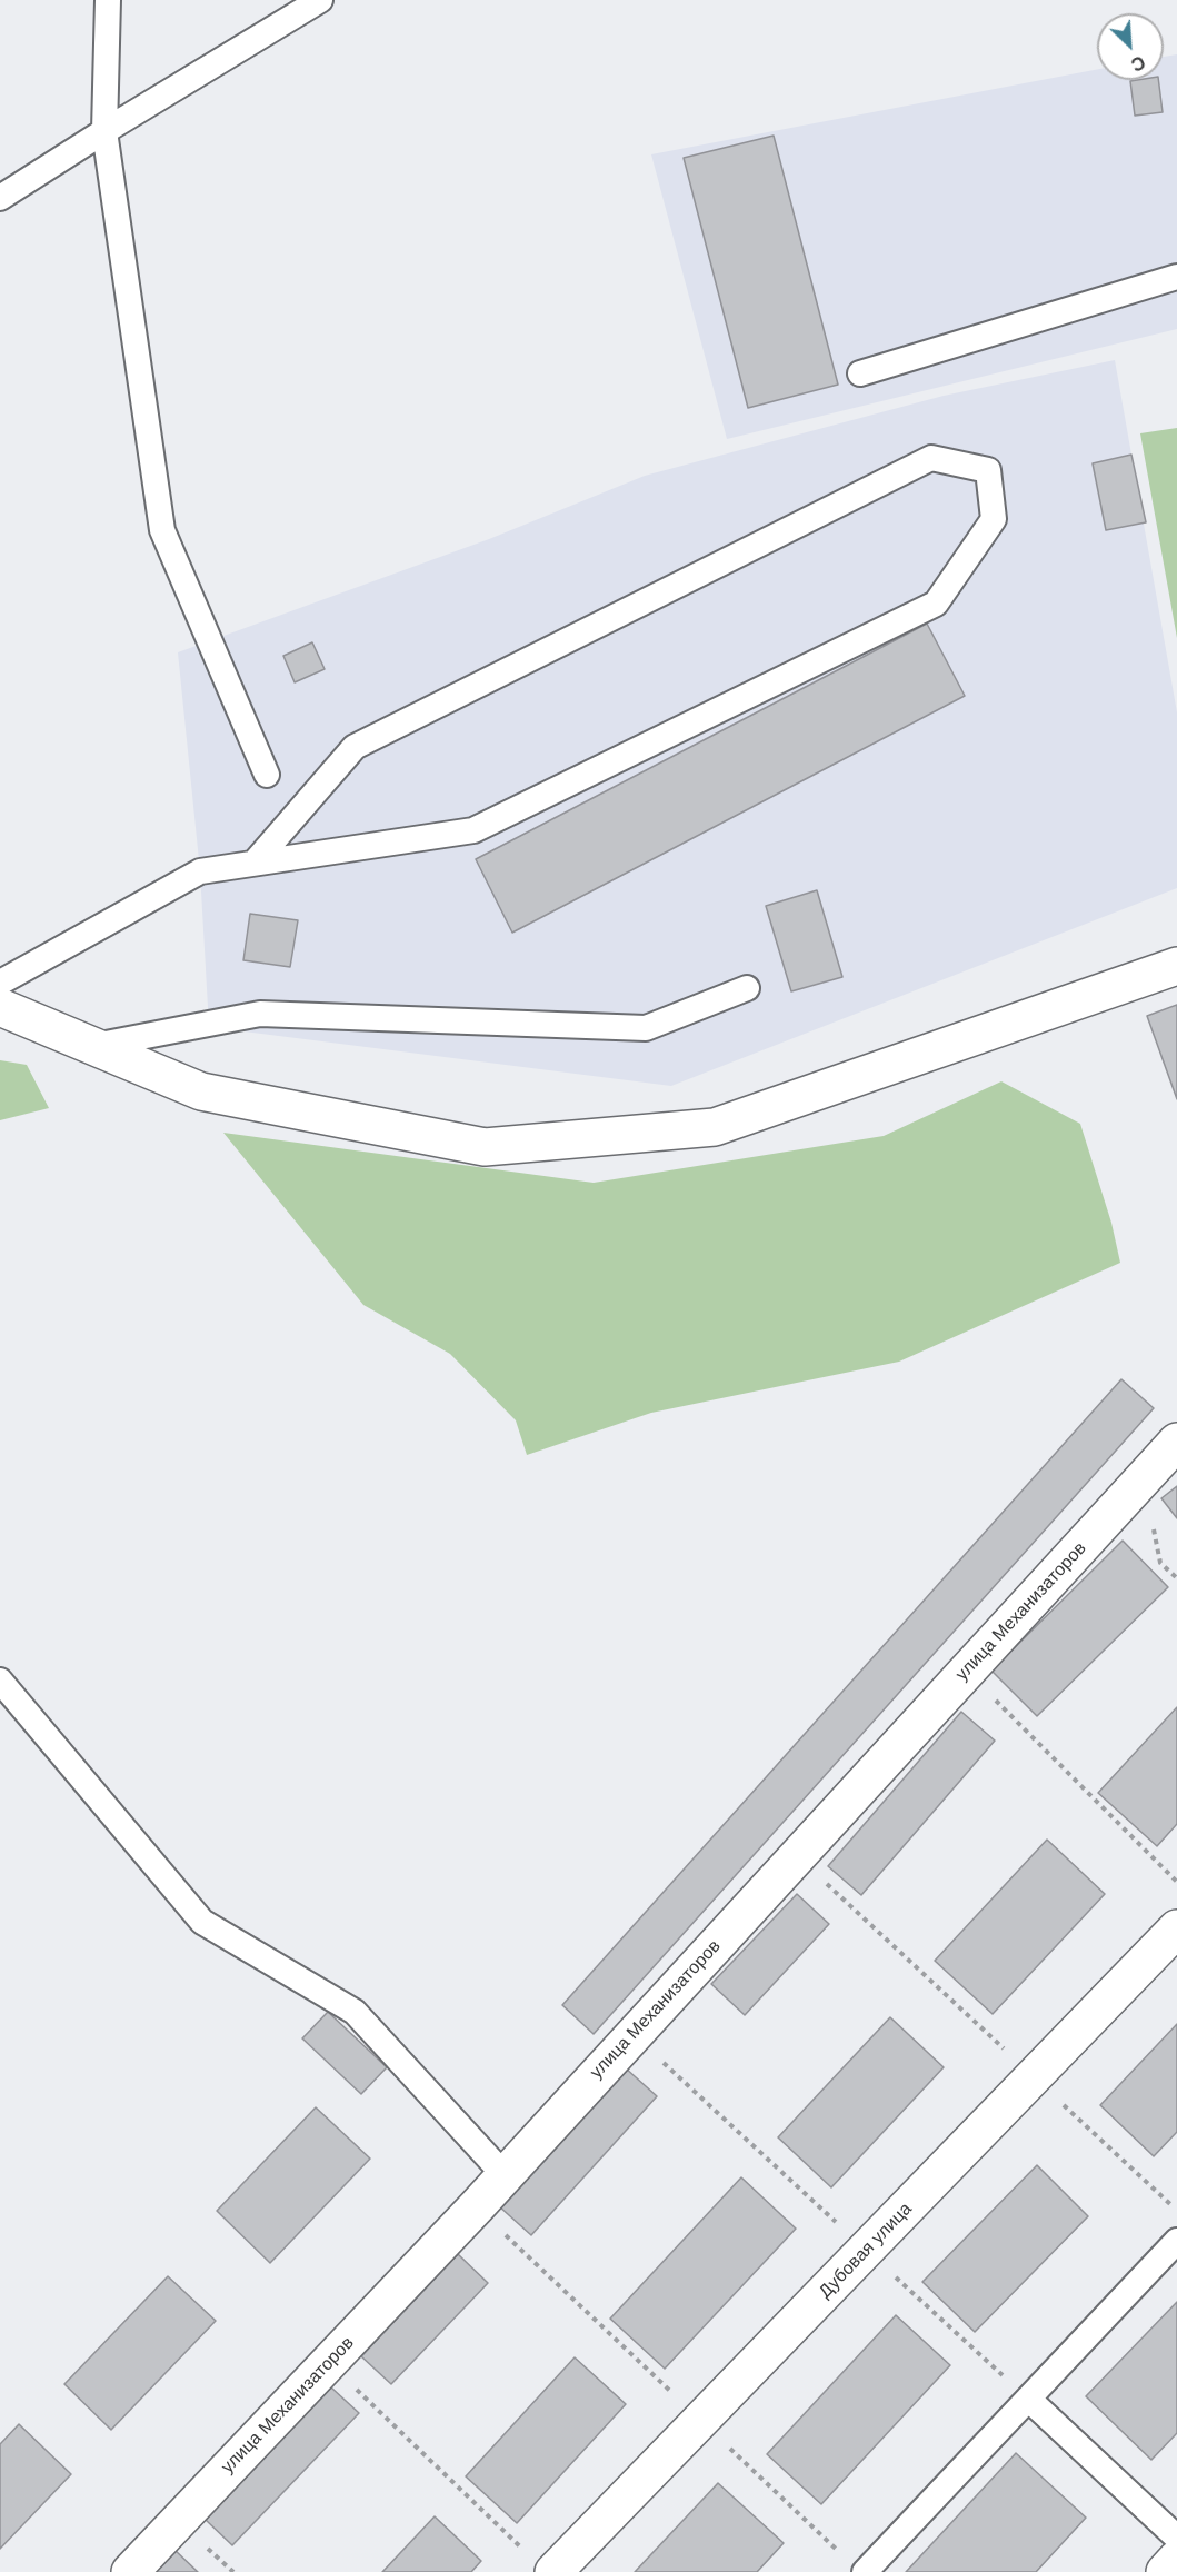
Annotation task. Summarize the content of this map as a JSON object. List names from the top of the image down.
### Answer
{
  "streets": {
    "street": ["улица Механизаторов", "Дубовая улица"]
  },
  "north": "bottom right"
}
